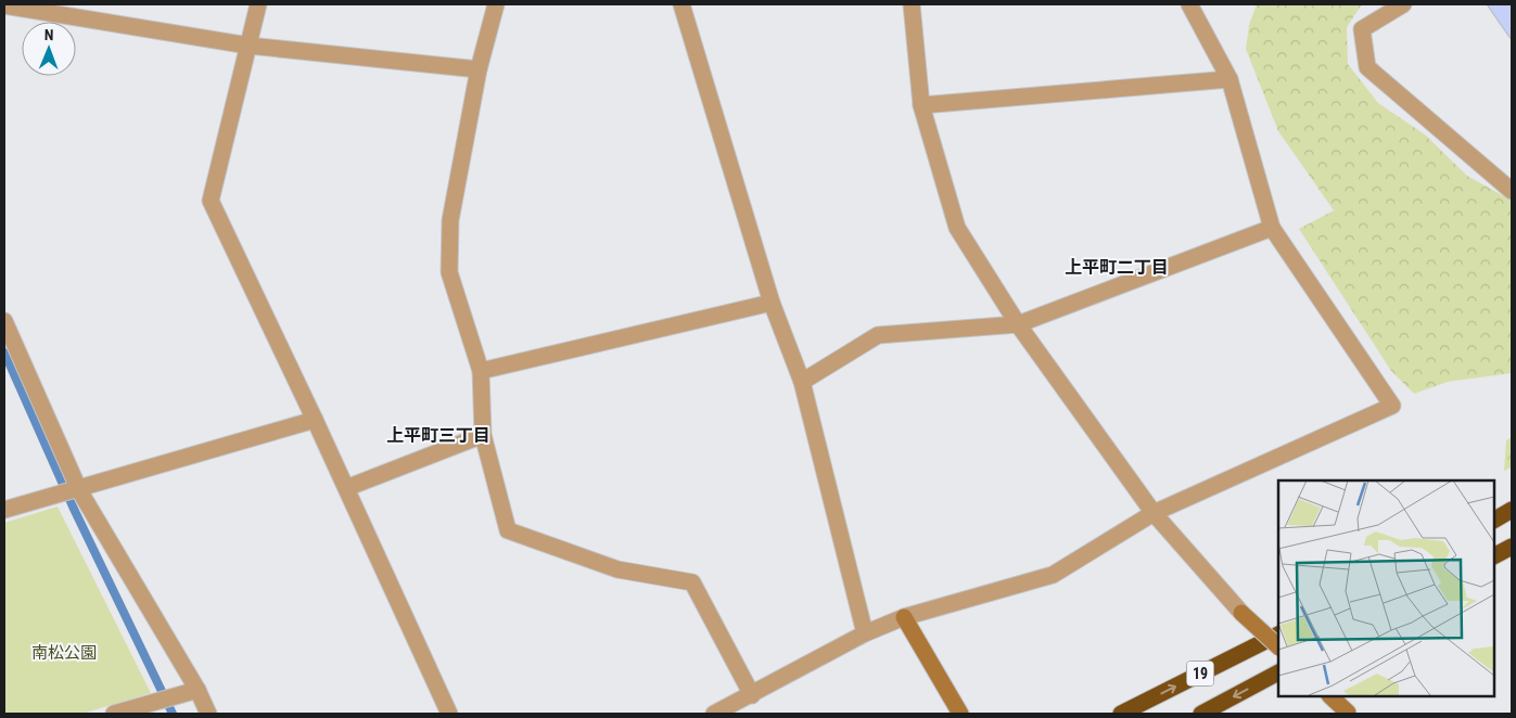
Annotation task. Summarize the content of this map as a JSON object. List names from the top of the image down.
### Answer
{
  "streets": {
    "highway": ["19"]
  },
  "districts": ["上平町二丁目", "上平町三丁目"],
  "parks": ["南松公園"],
  "north": "top"
}
